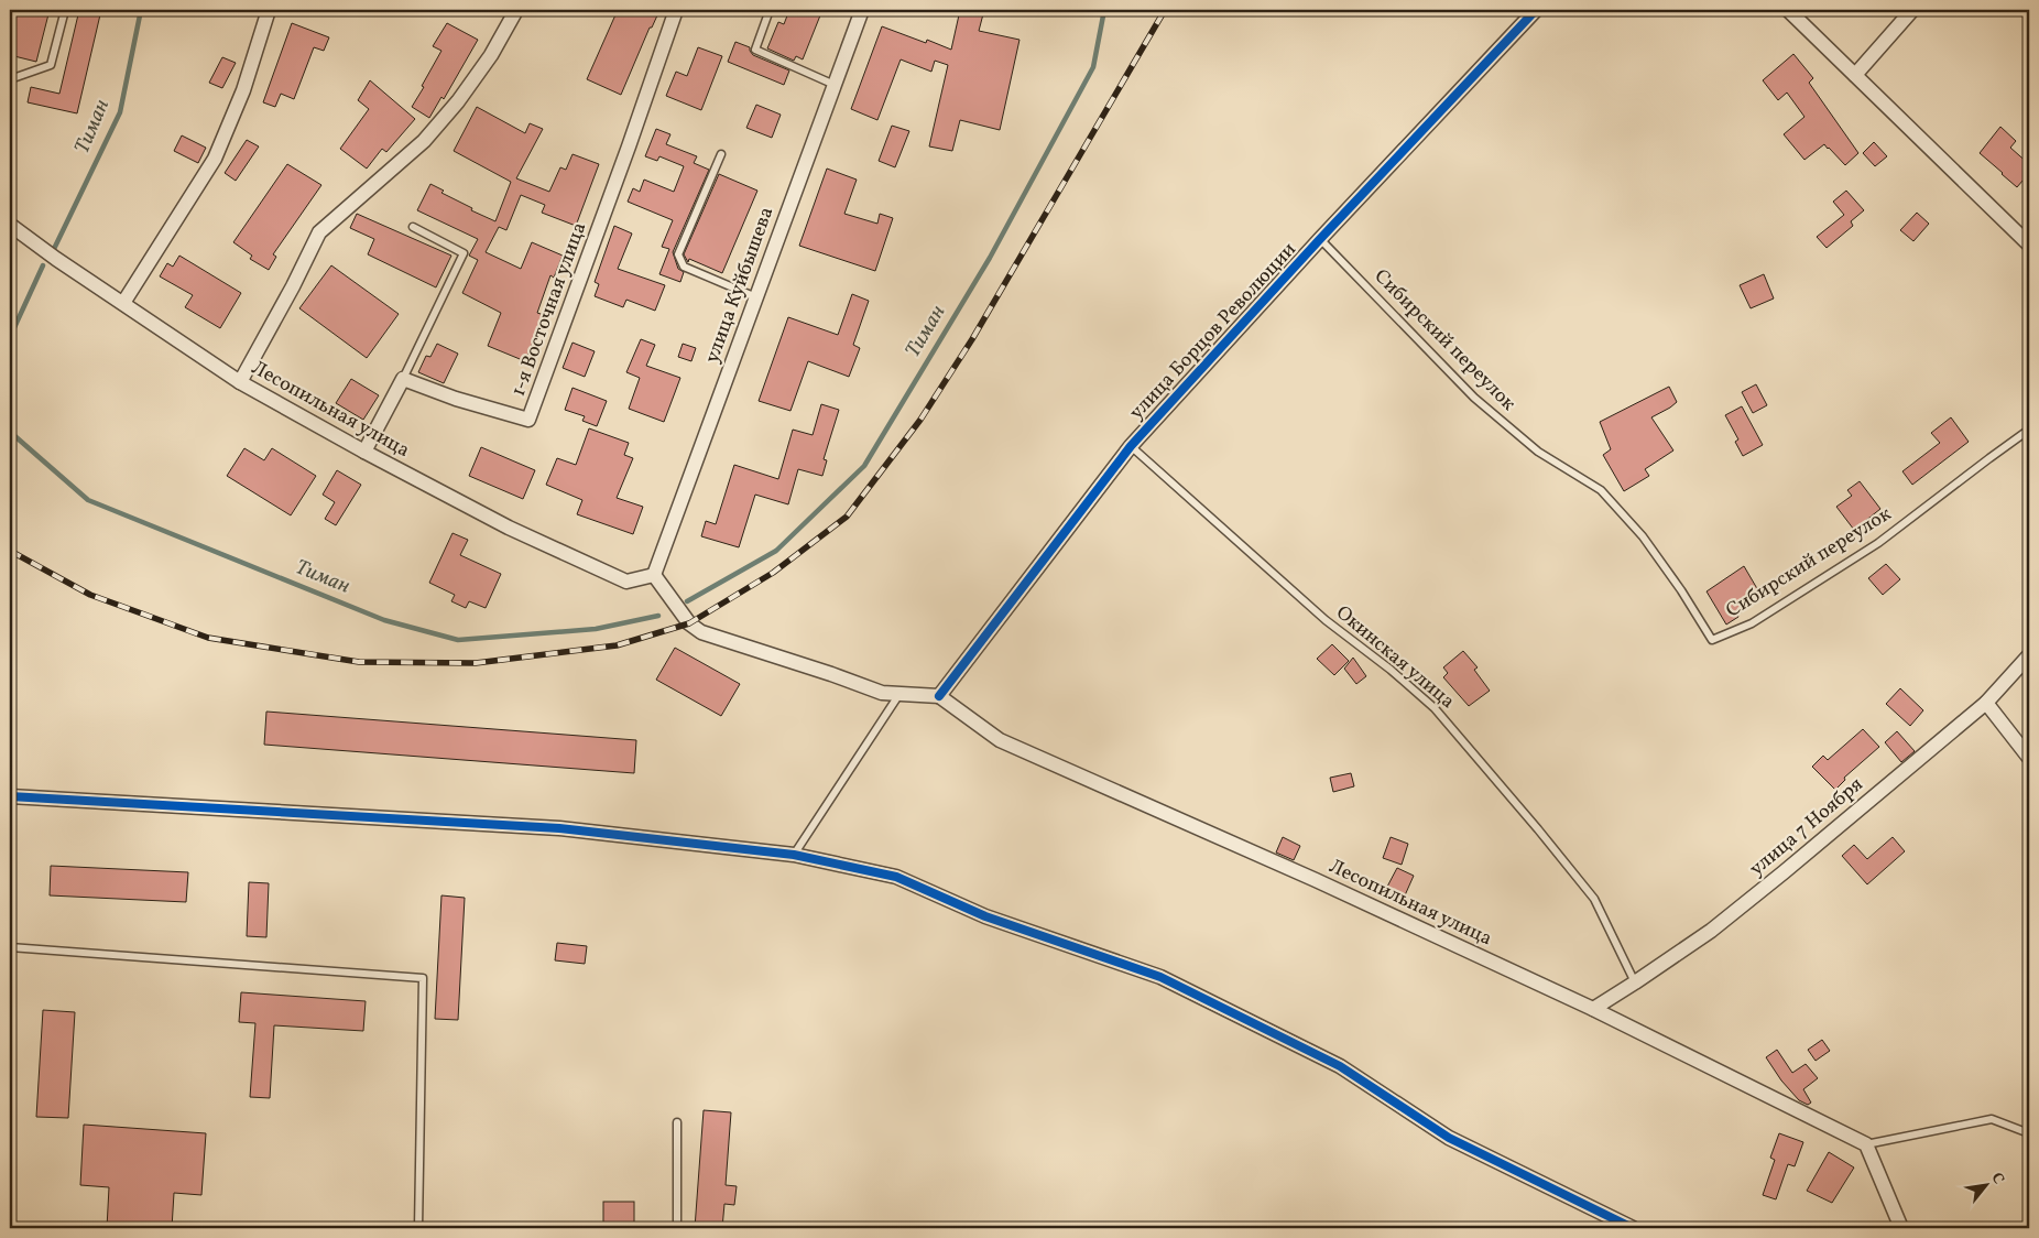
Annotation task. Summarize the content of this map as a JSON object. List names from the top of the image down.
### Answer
{
  "streets": {
    "street": [
      "улица Куйбышева",
      "1-я Восточная улица",
      "улица Борцов Революции",
      "Лесопильная улица",
      "улица 7 Ноября"
    ],
    "lane": ["Сибирский переулок", "Окинская улица"]
  },
  "crossings": [
    ["улица Куйбышева", "Лесопильная улица"],
    ["улица Борцов Революции", "Сибирский переулок"],
    ["улица Борцов Революции", "Лесопильная улица"],
    ["улица Борцов Революции", "Окинская улица"],
    ["Лесопильная улица", "улица 7 Ноября"],
    ["Окинская улица", "улица 7 Ноября"]
  ],
  "water": ["Тиман"],
  "north": "top right"
}
